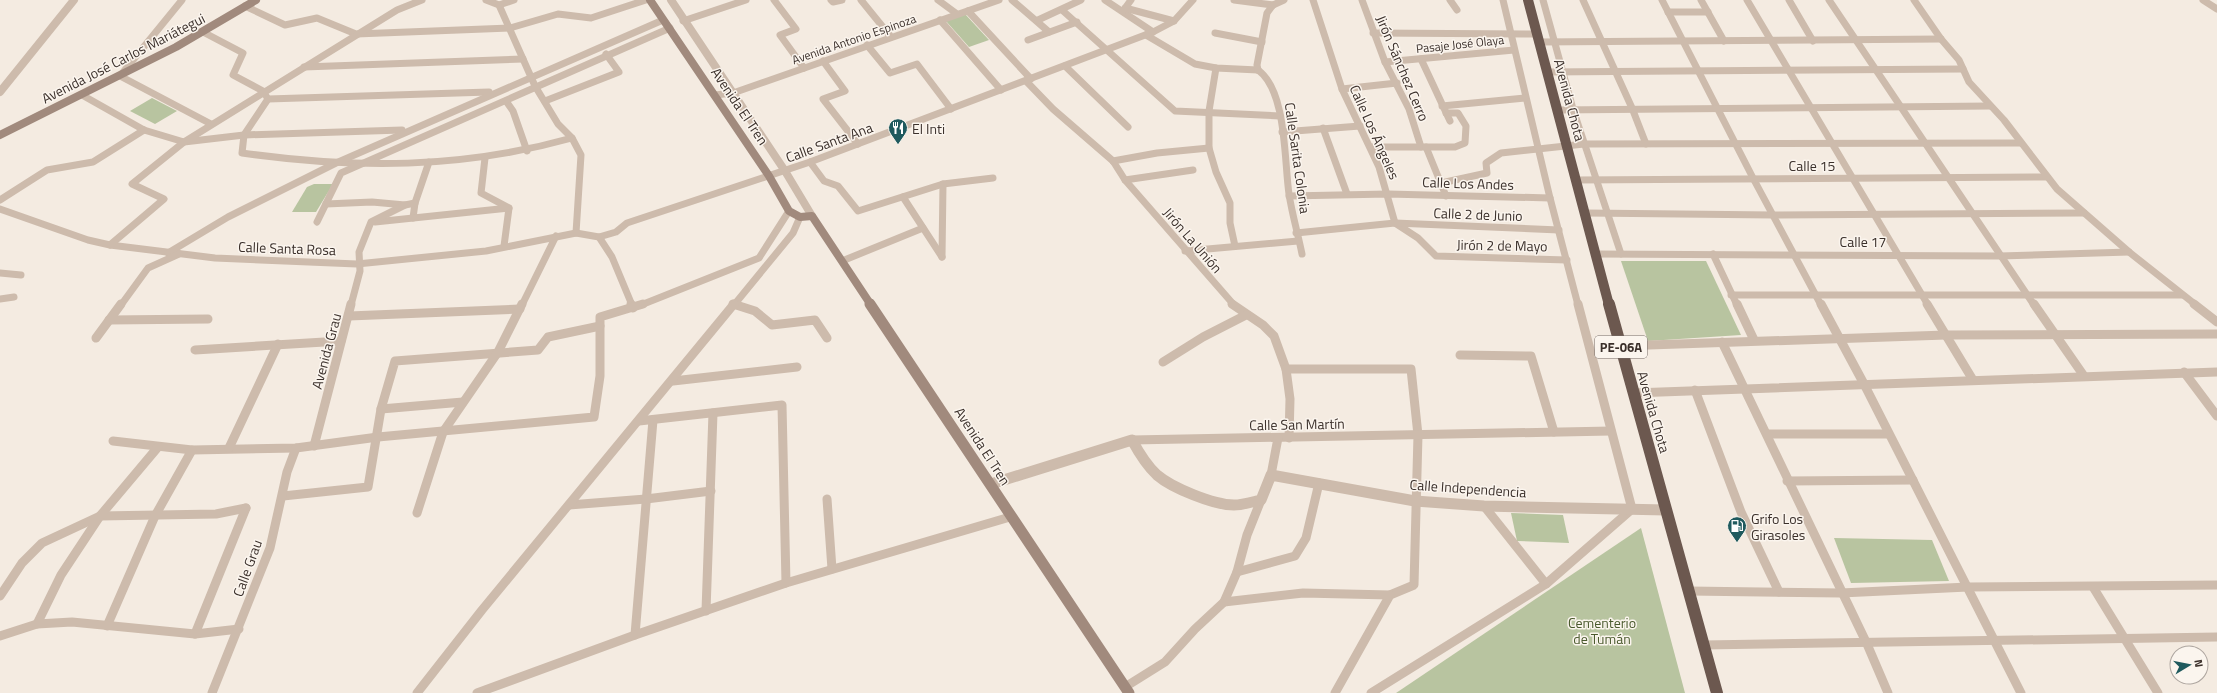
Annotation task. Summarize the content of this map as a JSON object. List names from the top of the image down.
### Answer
{
  "streets": {
    "highway": ["Avenida Chota", "PE-06A"],
    "main road": ["Avenida José Carlos Mariátegui", "Avenida El Tren"],
    "street": [
      "Avenida Antonio Espinoza",
      "Pasaje José Olaya",
      "Jirón Sánchez Cerro",
      "Calle Los Ángeles",
      "Calle Santa Ana",
      "Calle Sarita Colonia",
      "Calle 15",
      "Calle Los Andes",
      "Calle 2 de Junio",
      "Jirón La Unión",
      "Calle 17",
      "Jirón 2 de Mayo",
      "Calle Santa Rosa",
      "Avenida Grau",
      "Calle San Martín",
      "Calle Independencia",
      "Calle Grau"
    ]
  },
  "crossings": [
    ["Avenida Antonio Espinoza", "Avenida El Tren"],
    ["Avenida Antonio Espinoza", "Jirón La Unión"],
    ["Pasaje José Olaya", "Jirón Sánchez Cerro"],
    ["Jirón Sánchez Cerro", "Calle Los Andes"],
    ["Avenida Chota", "Calle 15"],
    ["Avenida Chota", "Calle 17"],
    ["Avenida Chota", "Calle Independencia"],
    ["Avenida El Tren", "Calle Santa Ana"],
    ["Avenida El Tren", "Calle San Martín"],
    ["Calle Los Ángeles", "Calle Los Andes"],
    ["Calle Los Ángeles", "Calle 2 de Junio"],
    ["Calle Los Ángeles", "Jirón 2 de Mayo"],
    ["Calle Santa Ana", "Jirón La Unión"],
    ["Calle Sarita Colonia", "Calle Los Andes"],
    ["Calle Sarita Colonia", "Calle 2 de Junio"],
    ["Calle 2 de Junio", "Jirón 2 de Mayo"],
    ["Jirón La Unión", "Calle San Martín"],
    ["Calle Santa Rosa", "Avenida Grau"]
  ],
  "parks": ["Cementerio de Tumán"],
  "places": {
    "restaurant": ["El Inti"],
    "fuel station": ["Grifo Los Girasoles"]
  },
  "north": "right"
}
